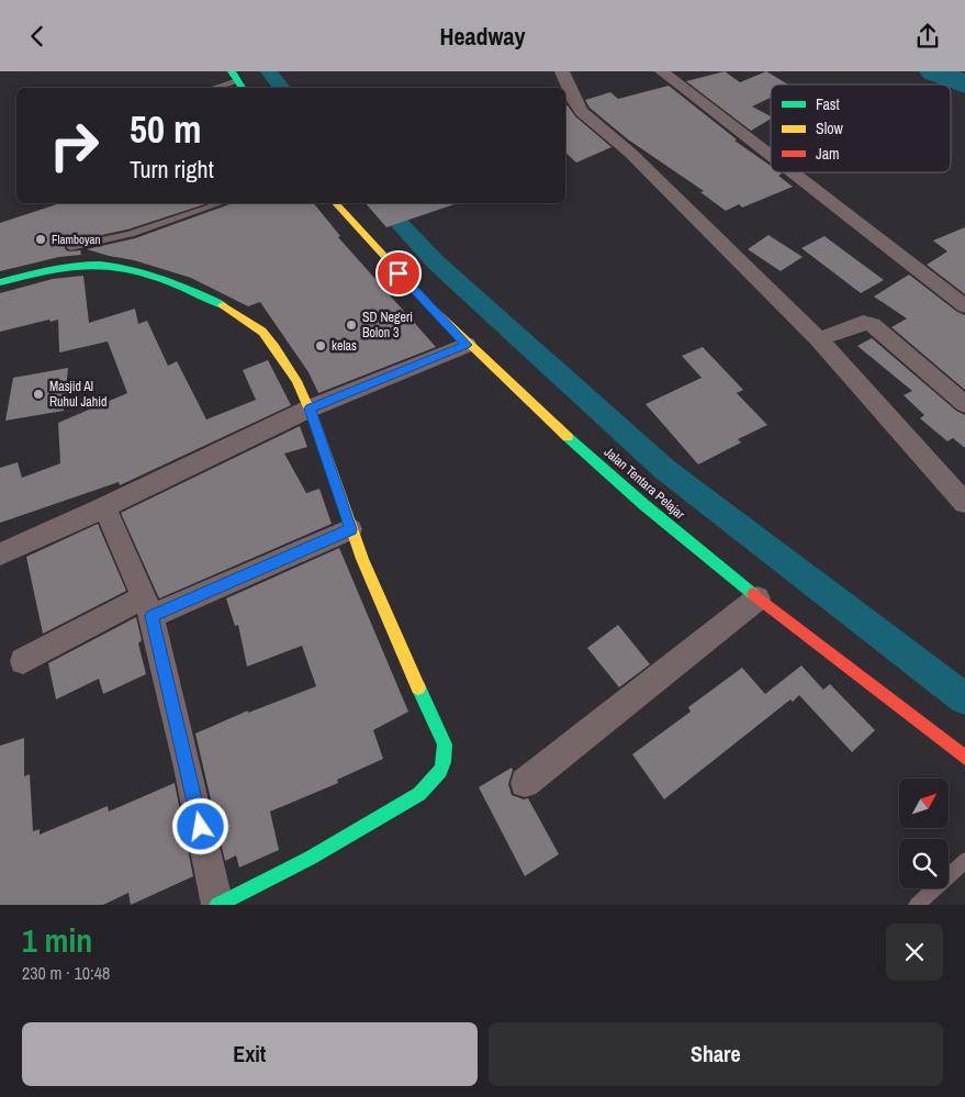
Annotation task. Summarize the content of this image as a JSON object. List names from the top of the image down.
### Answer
{
  "streets": {
    "street": ["Jalan Tentara Pelajar"]
  },
  "places": [
    "Flamboyan",
    "SD Negeri Bolon 3",
    "kelas",
    "Masjid Al Ruhul Jahid"
  ],
  "legend": ["Fast", "Slow", "Jam"],
  "north": "top right",
  "page": {
    "header": "Headway",
    "turn": ["50 m", "Turn right"],
    "heading": ["1 min", "230 m · 10:48"],
    "buttons": ["Exit", "Share"]
  }
}
